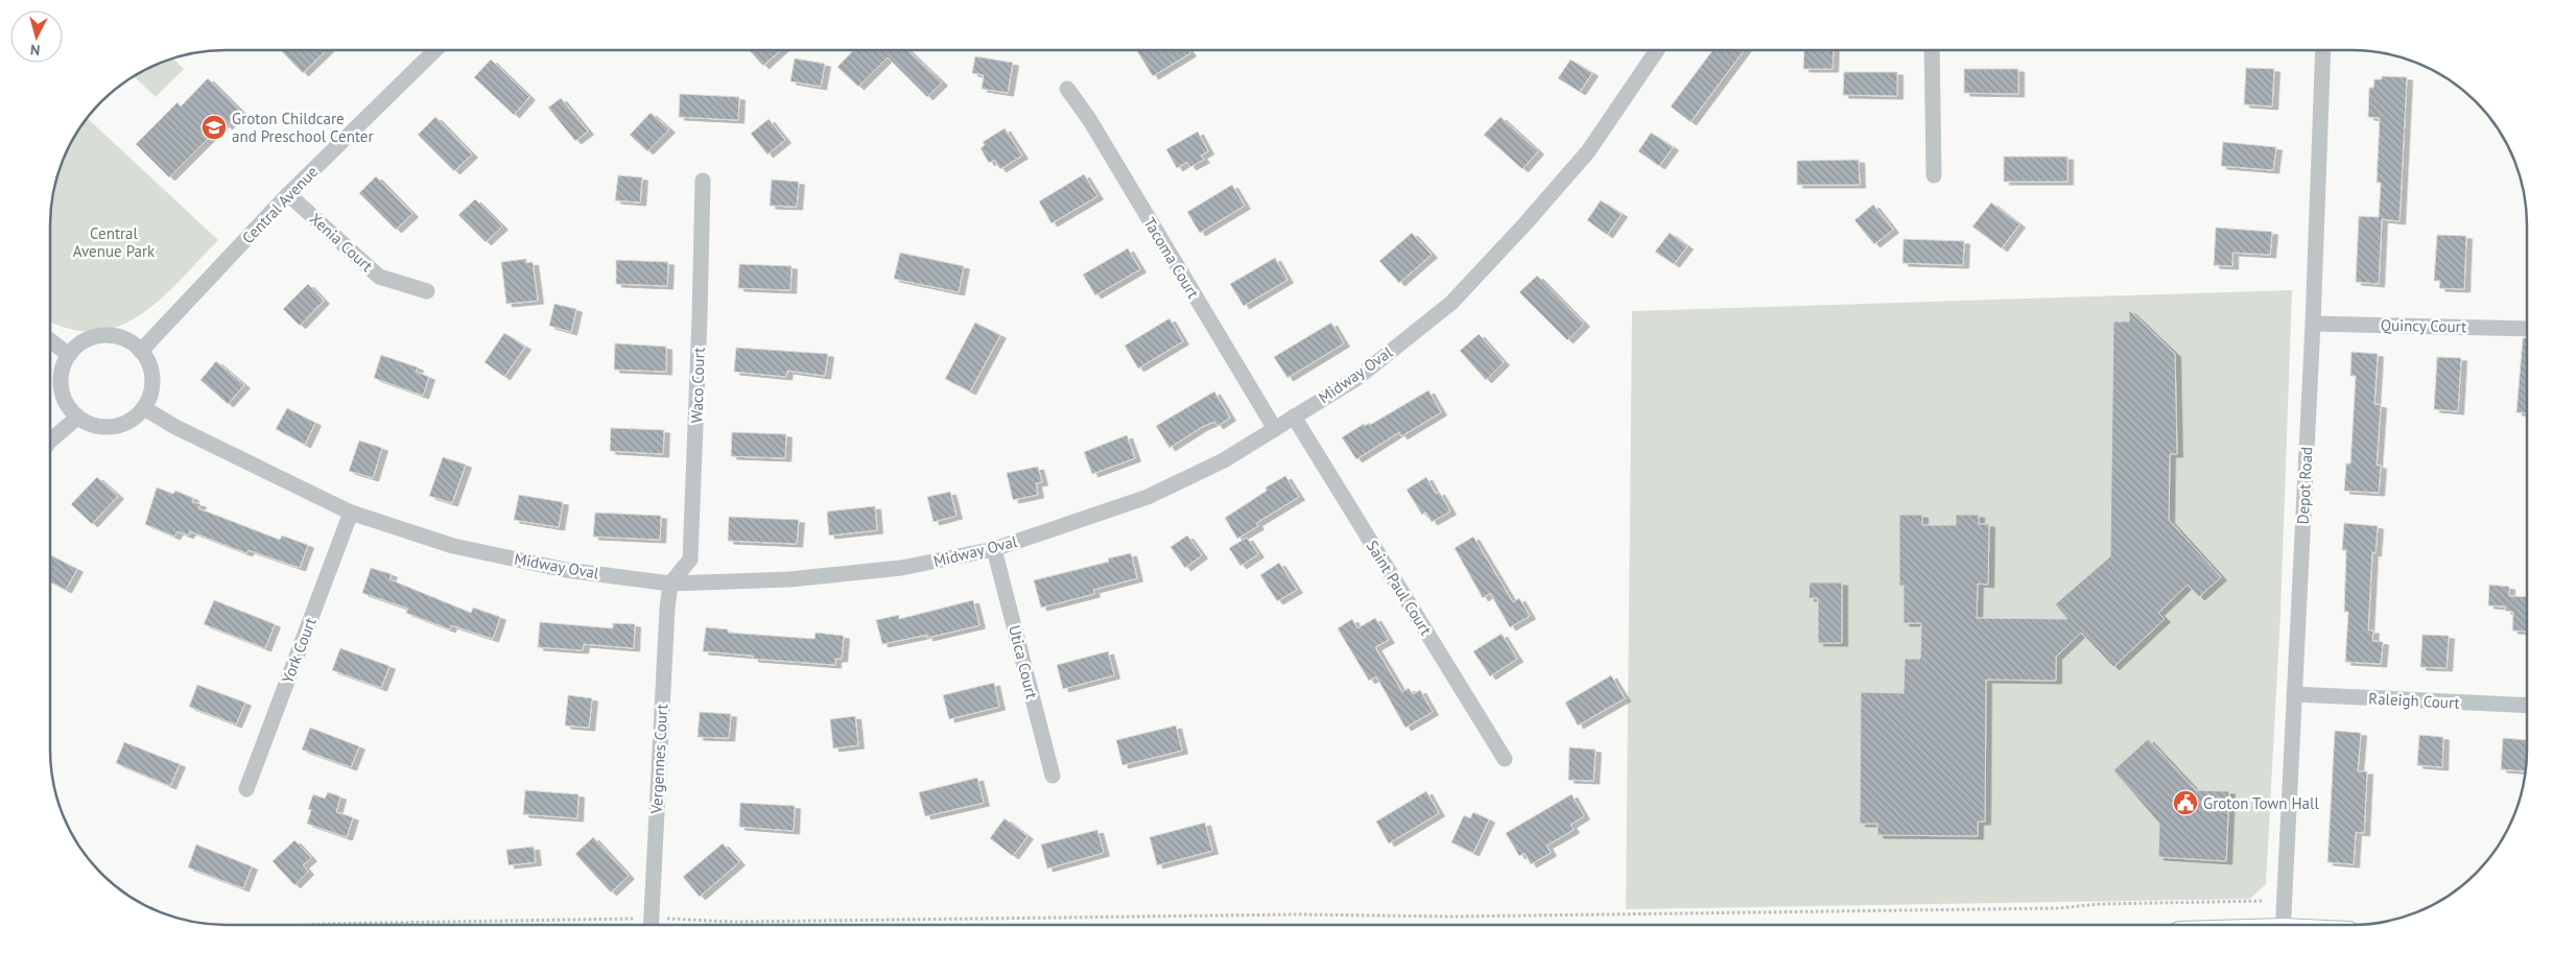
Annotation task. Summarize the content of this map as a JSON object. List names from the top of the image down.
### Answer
{
  "streets": {
    "street": [
      "Central Avenue",
      "Xenia Court",
      "Tacoma Court",
      "Quincy Court",
      "Midway Oval",
      "Waco Court",
      "Depot Road",
      "Saint Paul Court",
      "York Court",
      "Utica Court",
      "Raleigh Court",
      "Vergennes Court"
    ]
  },
  "crossings": [
    ["Central Avenue", "Xenia Court"],
    ["Central Avenue", "Midway Oval"],
    ["Tacoma Court", "Midway Oval"],
    ["Quincy Court", "Depot Road"],
    ["Midway Oval", "Waco Court"],
    ["Midway Oval", "Saint Paul Court"],
    ["Midway Oval", "York Court"],
    ["Midway Oval", "Utica Court"],
    ["Midway Oval", "Vergennes Court"],
    ["Waco Court", "Vergennes Court"],
    ["Depot Road", "Raleigh Court"]
  ],
  "parks": ["Central Avenue Park"],
  "places": {
    "school or university": ["Groton Childcare and Preschool Center"],
    "public building": ["Groton Town Hall"]
  },
  "north": "bottom"
}
